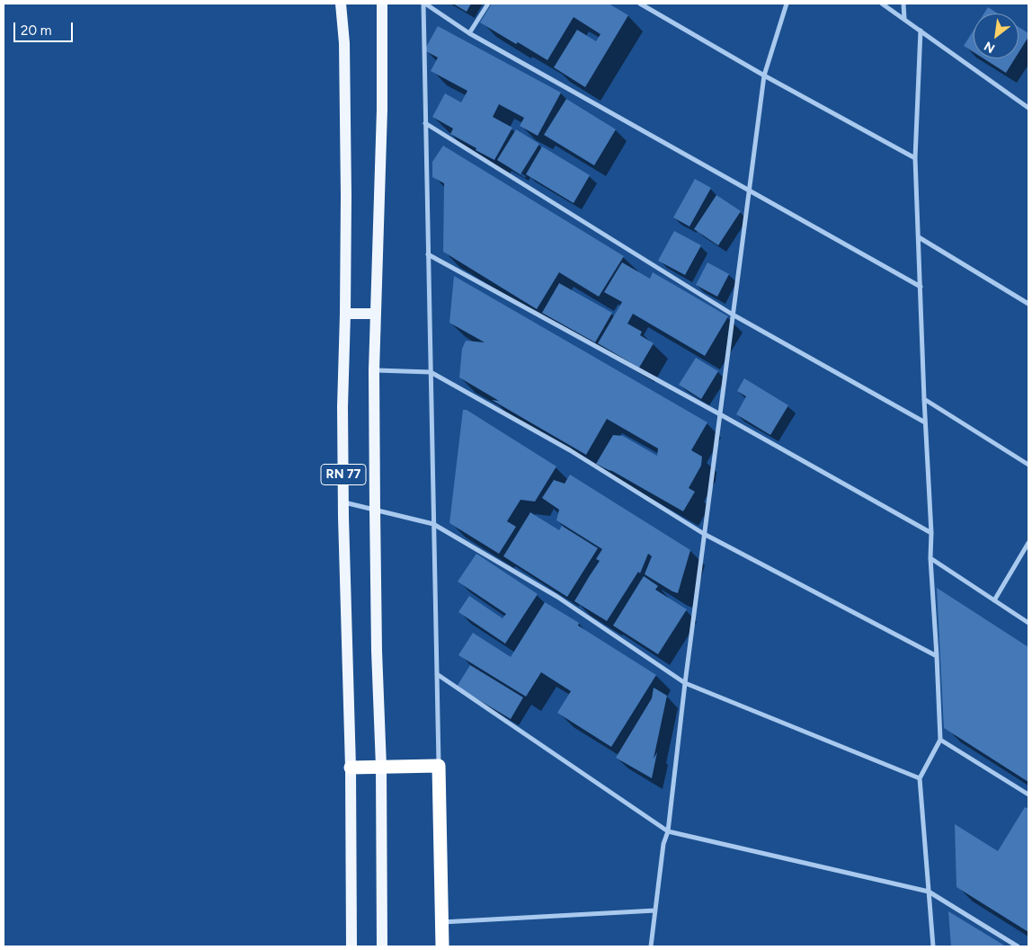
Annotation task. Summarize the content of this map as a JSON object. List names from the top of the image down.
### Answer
{
  "streets": {
    "main road": ["RN 77"]
  },
  "scale_bar": "20 m",
  "north": "bottom left"
}
